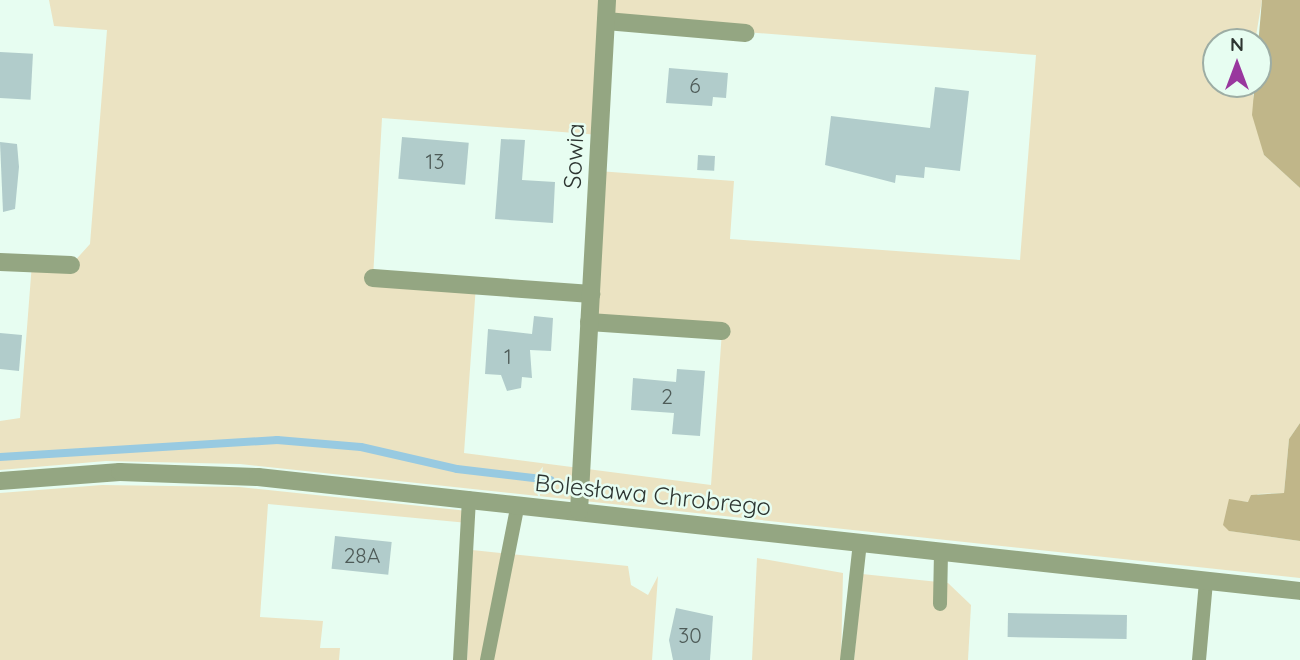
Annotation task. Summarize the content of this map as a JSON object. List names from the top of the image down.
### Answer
{
  "streets": {
    "street": ["Sowia", "Bolesława Chrobrego"]
  },
  "crossings": [
    ["Sowia", "Bolesława Chrobrego"]
  ],
  "house_numbers": [
    "6",
    "13",
    "1",
    "2",
    "28A",
    "30"
  ],
  "north": "top"
}
